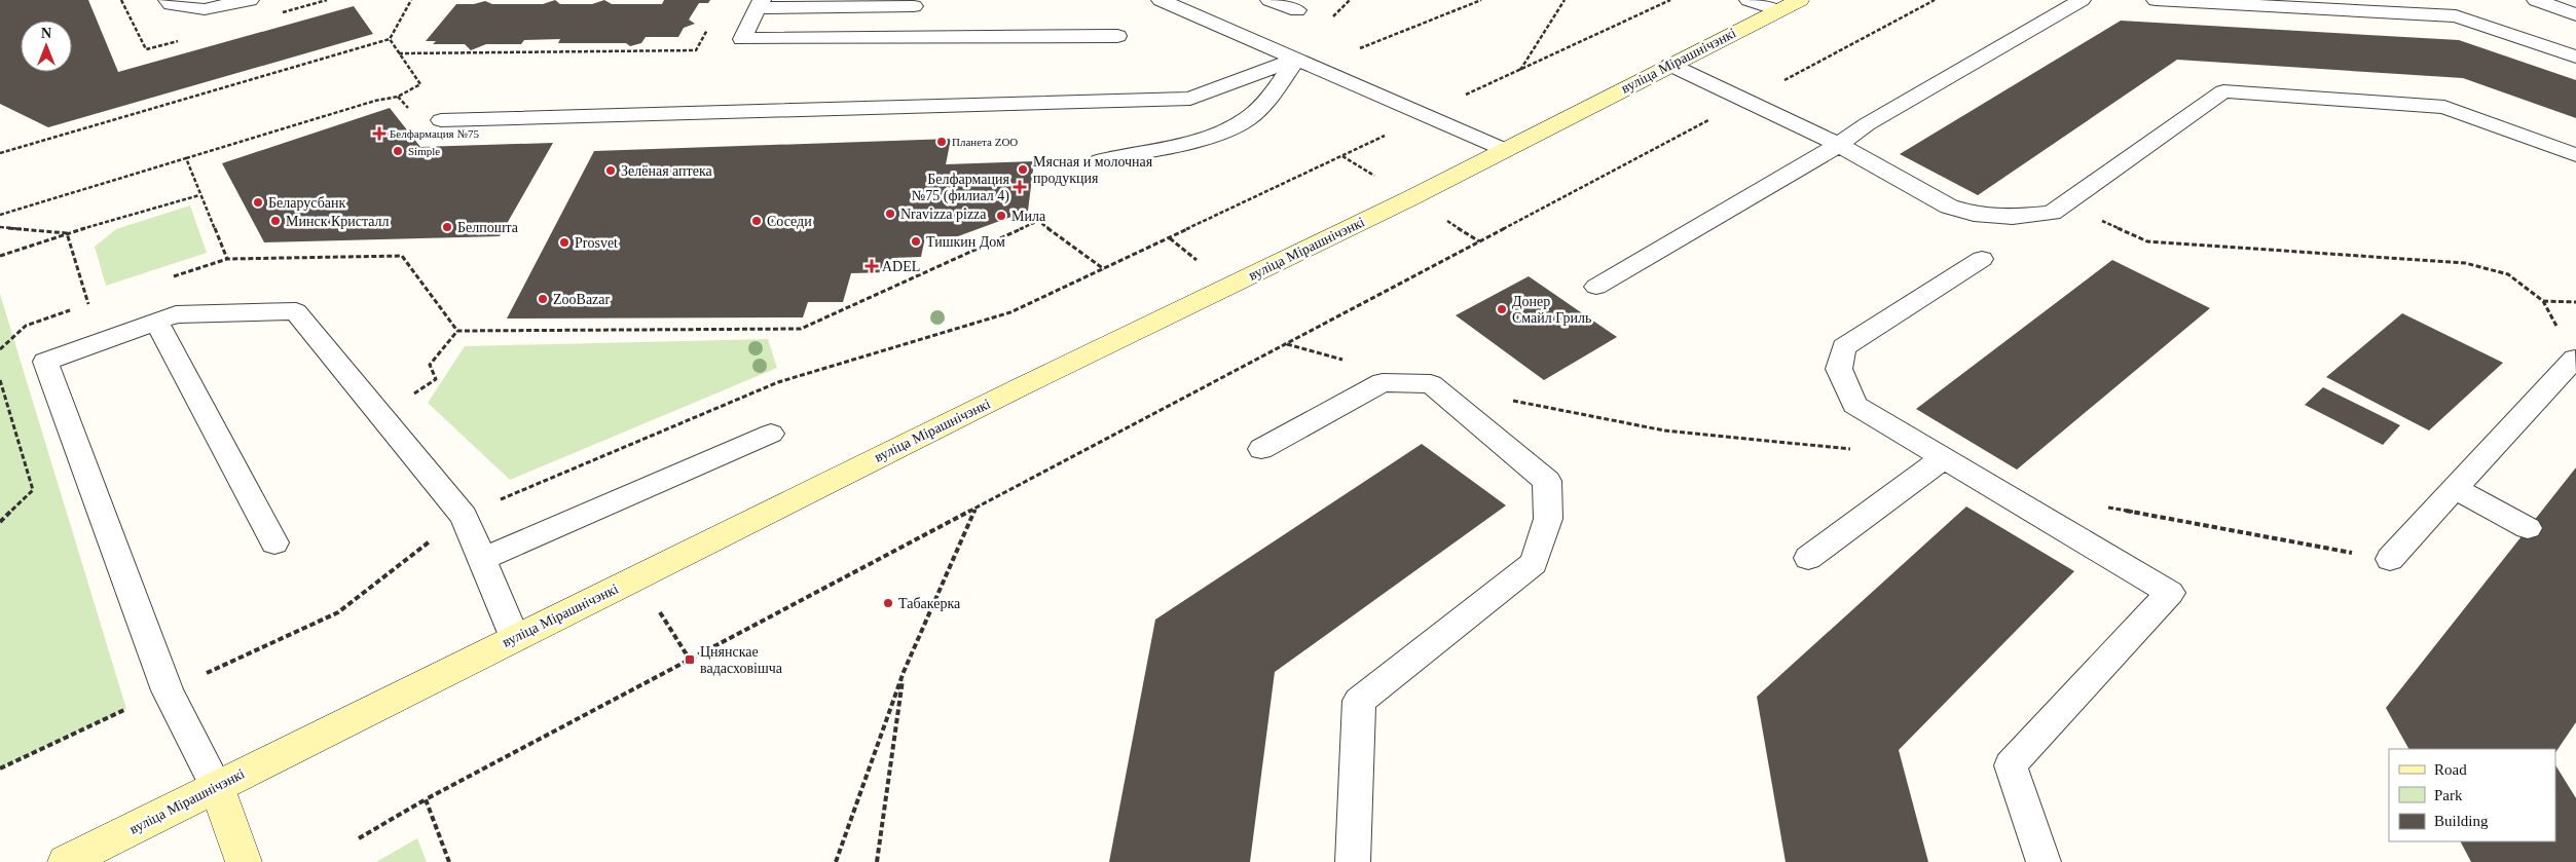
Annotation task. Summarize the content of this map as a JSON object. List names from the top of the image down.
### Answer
{
  "streets": {
    "main road": ["вуліца Мірашнічэнкі"]
  },
  "places": {
    "health": ["Белфармация №75", "Белфармация №75 (филиал 4)", "ADEL"],
    "other": [
      "Планета ZOO",
      "Simple",
      "Мясная и молочная продукция",
      "Зелёная аптека",
      "Беларусбанк",
      "Nravizza pizza",
      "Мила",
      "Минск Кристалл",
      "Соседи",
      "Белпошта",
      "Тишкин Дом",
      "Prosvet",
      "ZooBazar",
      "Донер Смайл Гриль",
      "Табакерка"
    ],
    "transit": ["Цнянскае вадасховішча"]
  },
  "legend": ["Road", "Park", "Building"],
  "north": "top"
}
